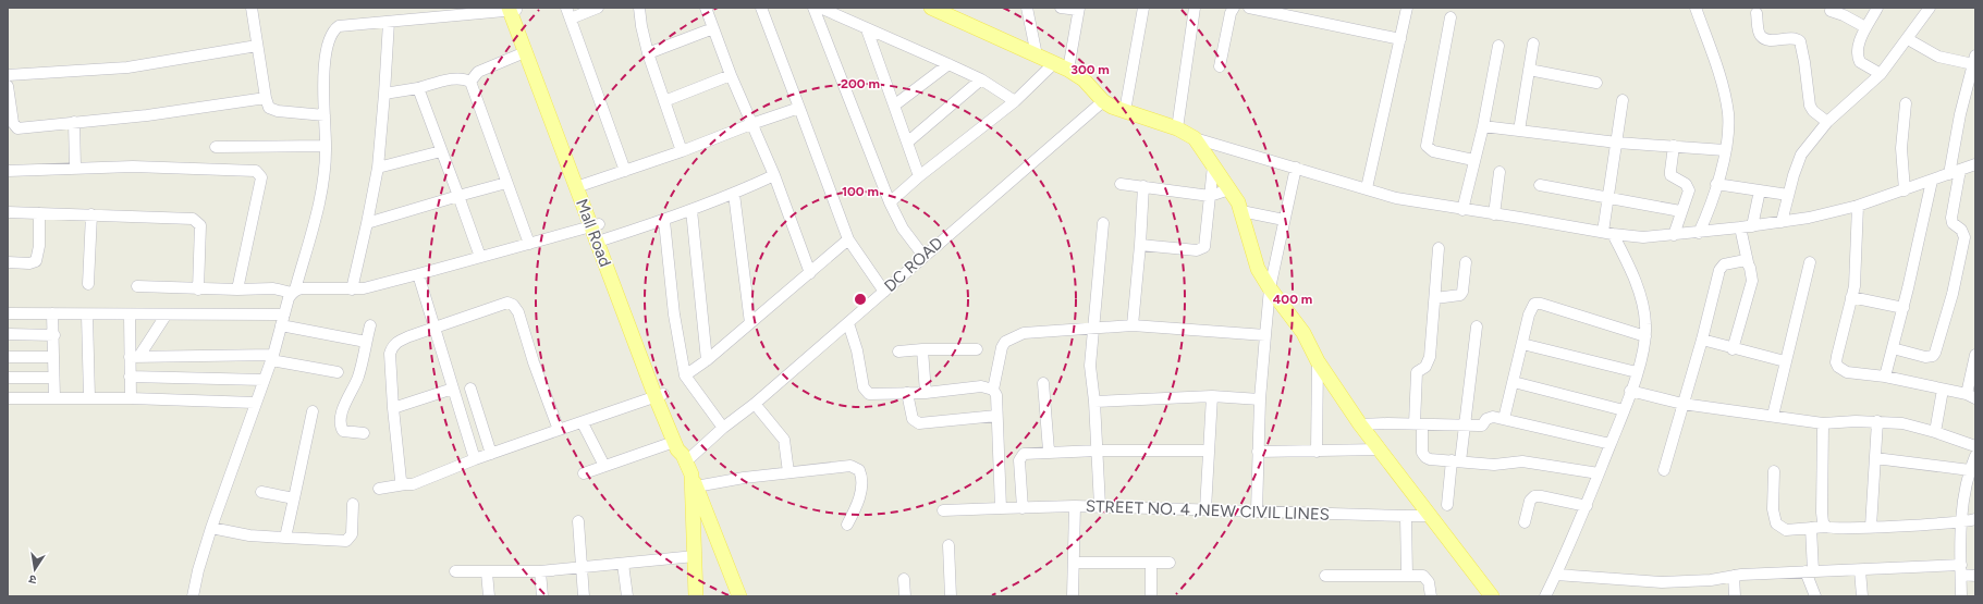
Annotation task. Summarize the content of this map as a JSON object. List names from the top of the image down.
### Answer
{
  "streets": {
    "main road": ["Mall Road"],
    "street": ["DC ROAD", "STREET NO. 4 ,NEW CIVIL LINES"]
  },
  "crossings": [
    ["Mall Road", "DC ROAD"]
  ],
  "north": "bottom",
  "rings": [
    "300 m",
    "200 m",
    "100 m",
    "400 m"
  ]
}
